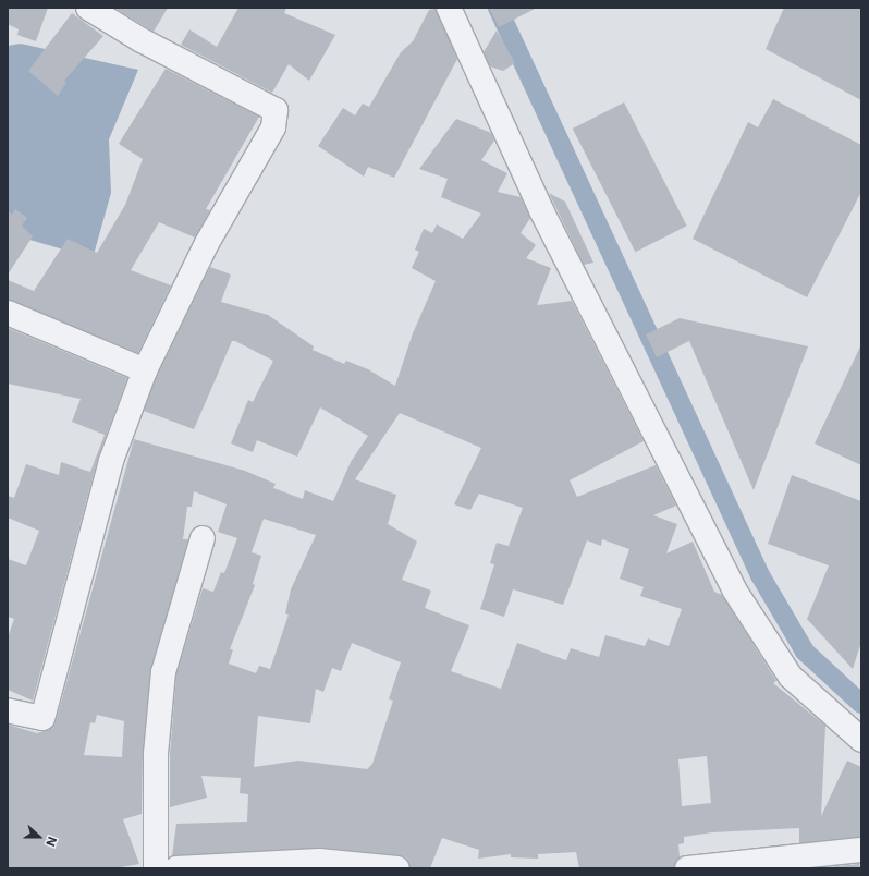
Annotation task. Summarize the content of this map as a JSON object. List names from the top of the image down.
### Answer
{
  "north": "right"
}
